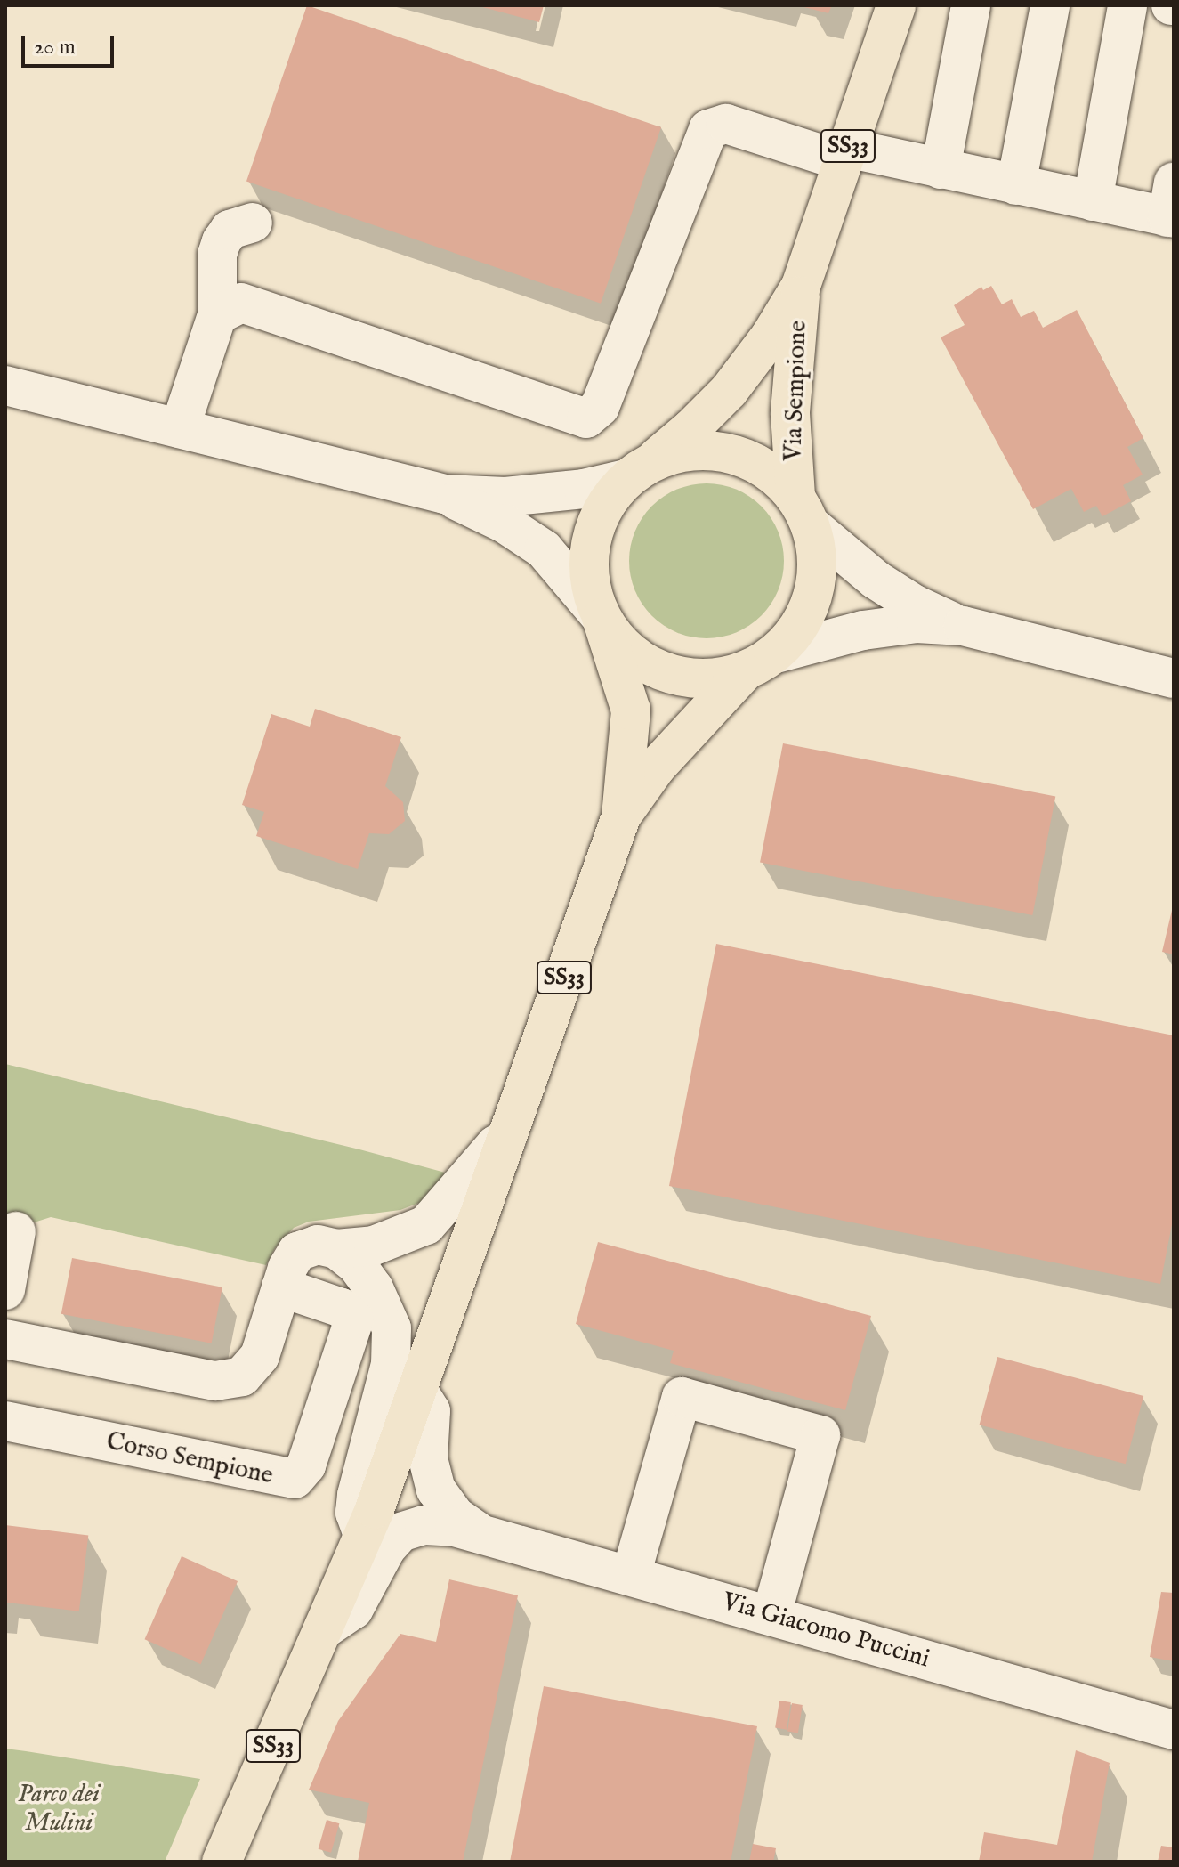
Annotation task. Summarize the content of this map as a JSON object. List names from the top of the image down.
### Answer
{
  "streets": {
    "main road": ["SS33", "Via Sempione"],
    "street": ["Corso Sempione", "Via Giacomo Puccini"]
  },
  "crossings": [
    ["SS33", "Via Sempione"],
    ["SS33", "Via Giacomo Puccini"]
  ],
  "parks": ["Parco dei Mulini"],
  "scale_bar": "20 m"
}
